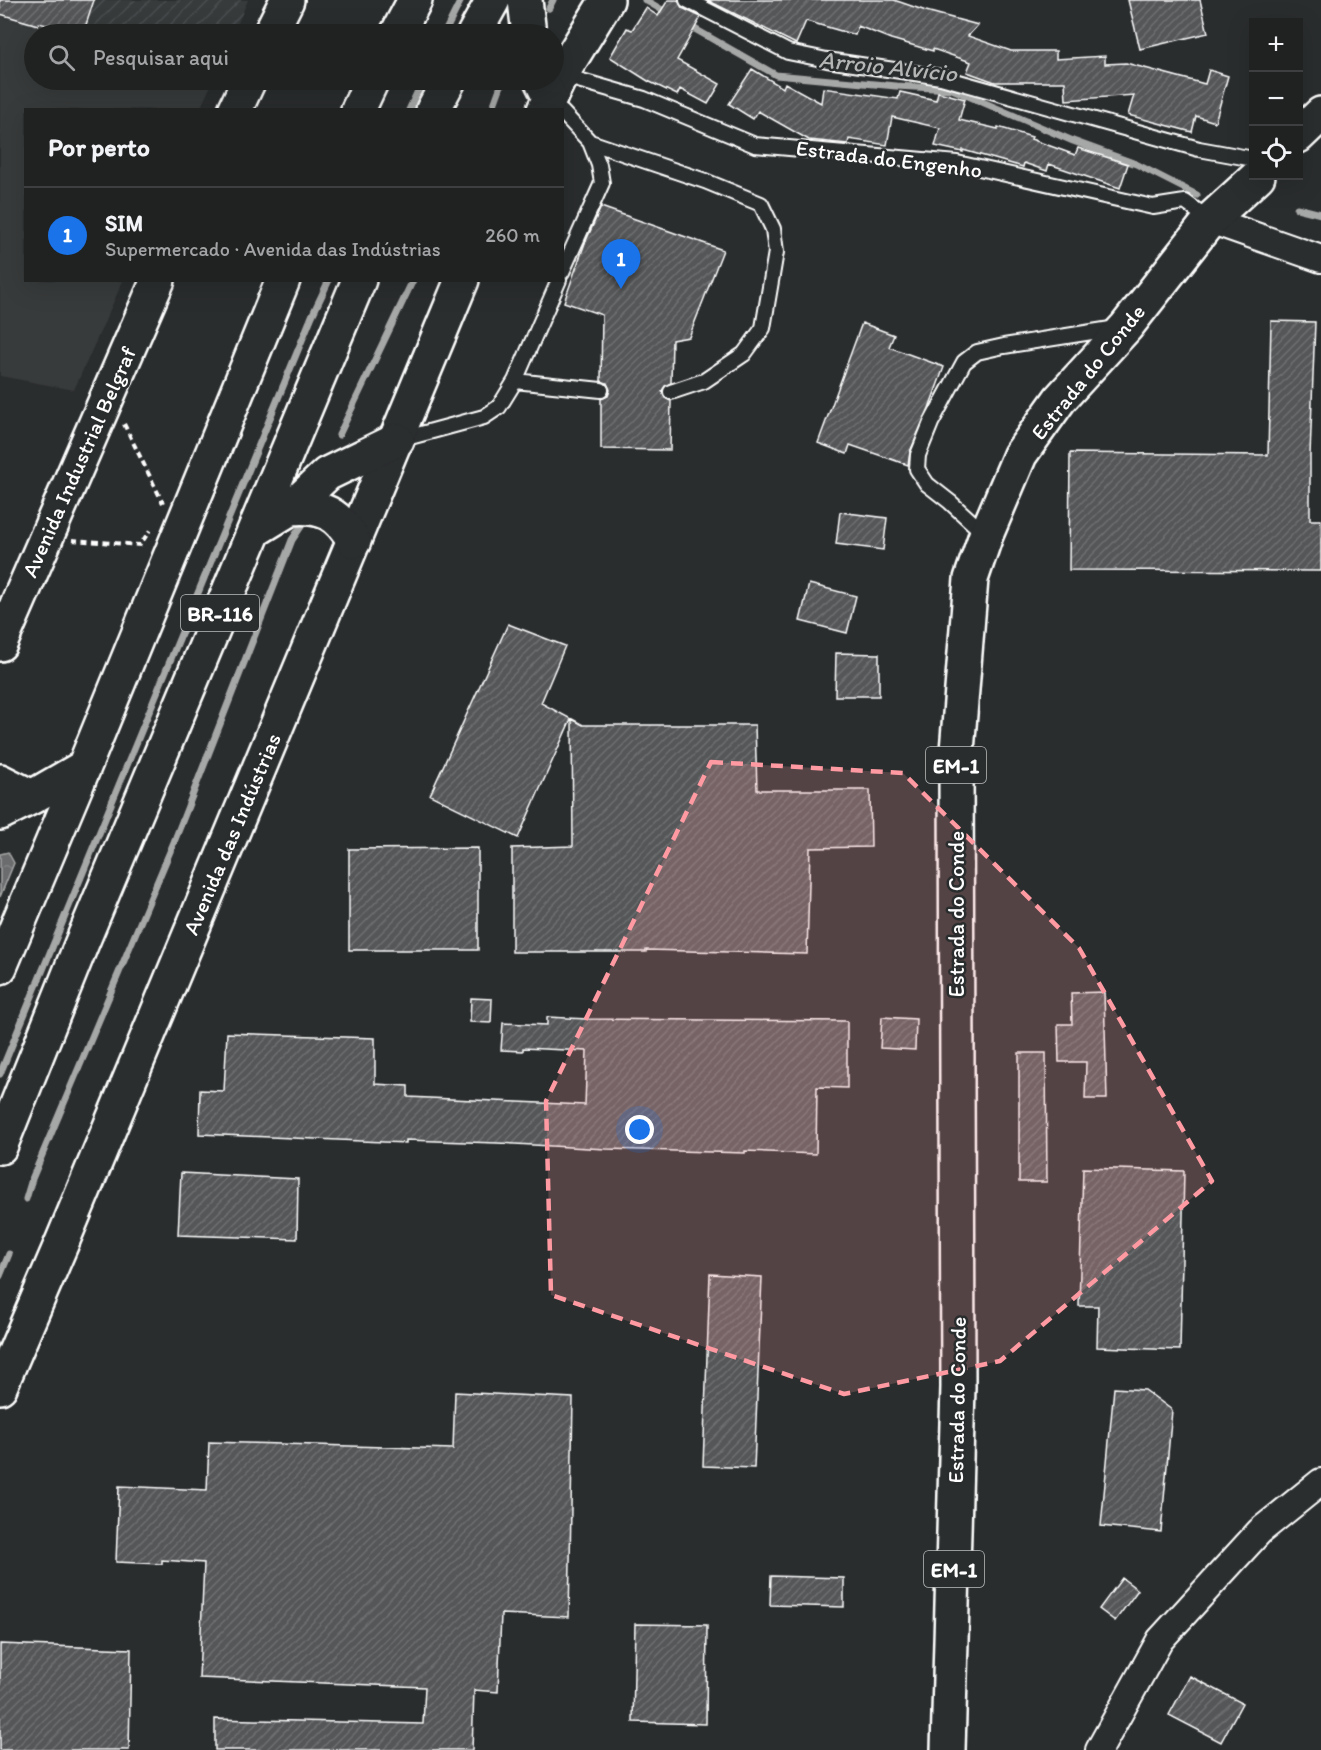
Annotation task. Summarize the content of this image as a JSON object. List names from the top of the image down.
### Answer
{
  "streets": {
    "main road": [
      "Estrada do Conde",
      "Avenida Industrial Belgraf",
      "BR-116",
      "EM-1",
      "Avenida das Indústrias"
    ],
    "street": ["Estrada do Engenho"]
  },
  "crossings": [
    ["Estrada do Engenho", "Estrada do Conde"]
  ],
  "water": ["Arroio Alvício"],
  "page": {
    "map_buttons": ["+", "−"],
    "search": "Pesquisar aqui",
    "heading": "Por perto",
    "list": [
      {
        "mark": "1",
        "name": "SIM",
        "note": "Supermercado · Avenida das Indústrias",
        "value": "260 m"
      }
    ],
    "pins": "1"
  }
}
